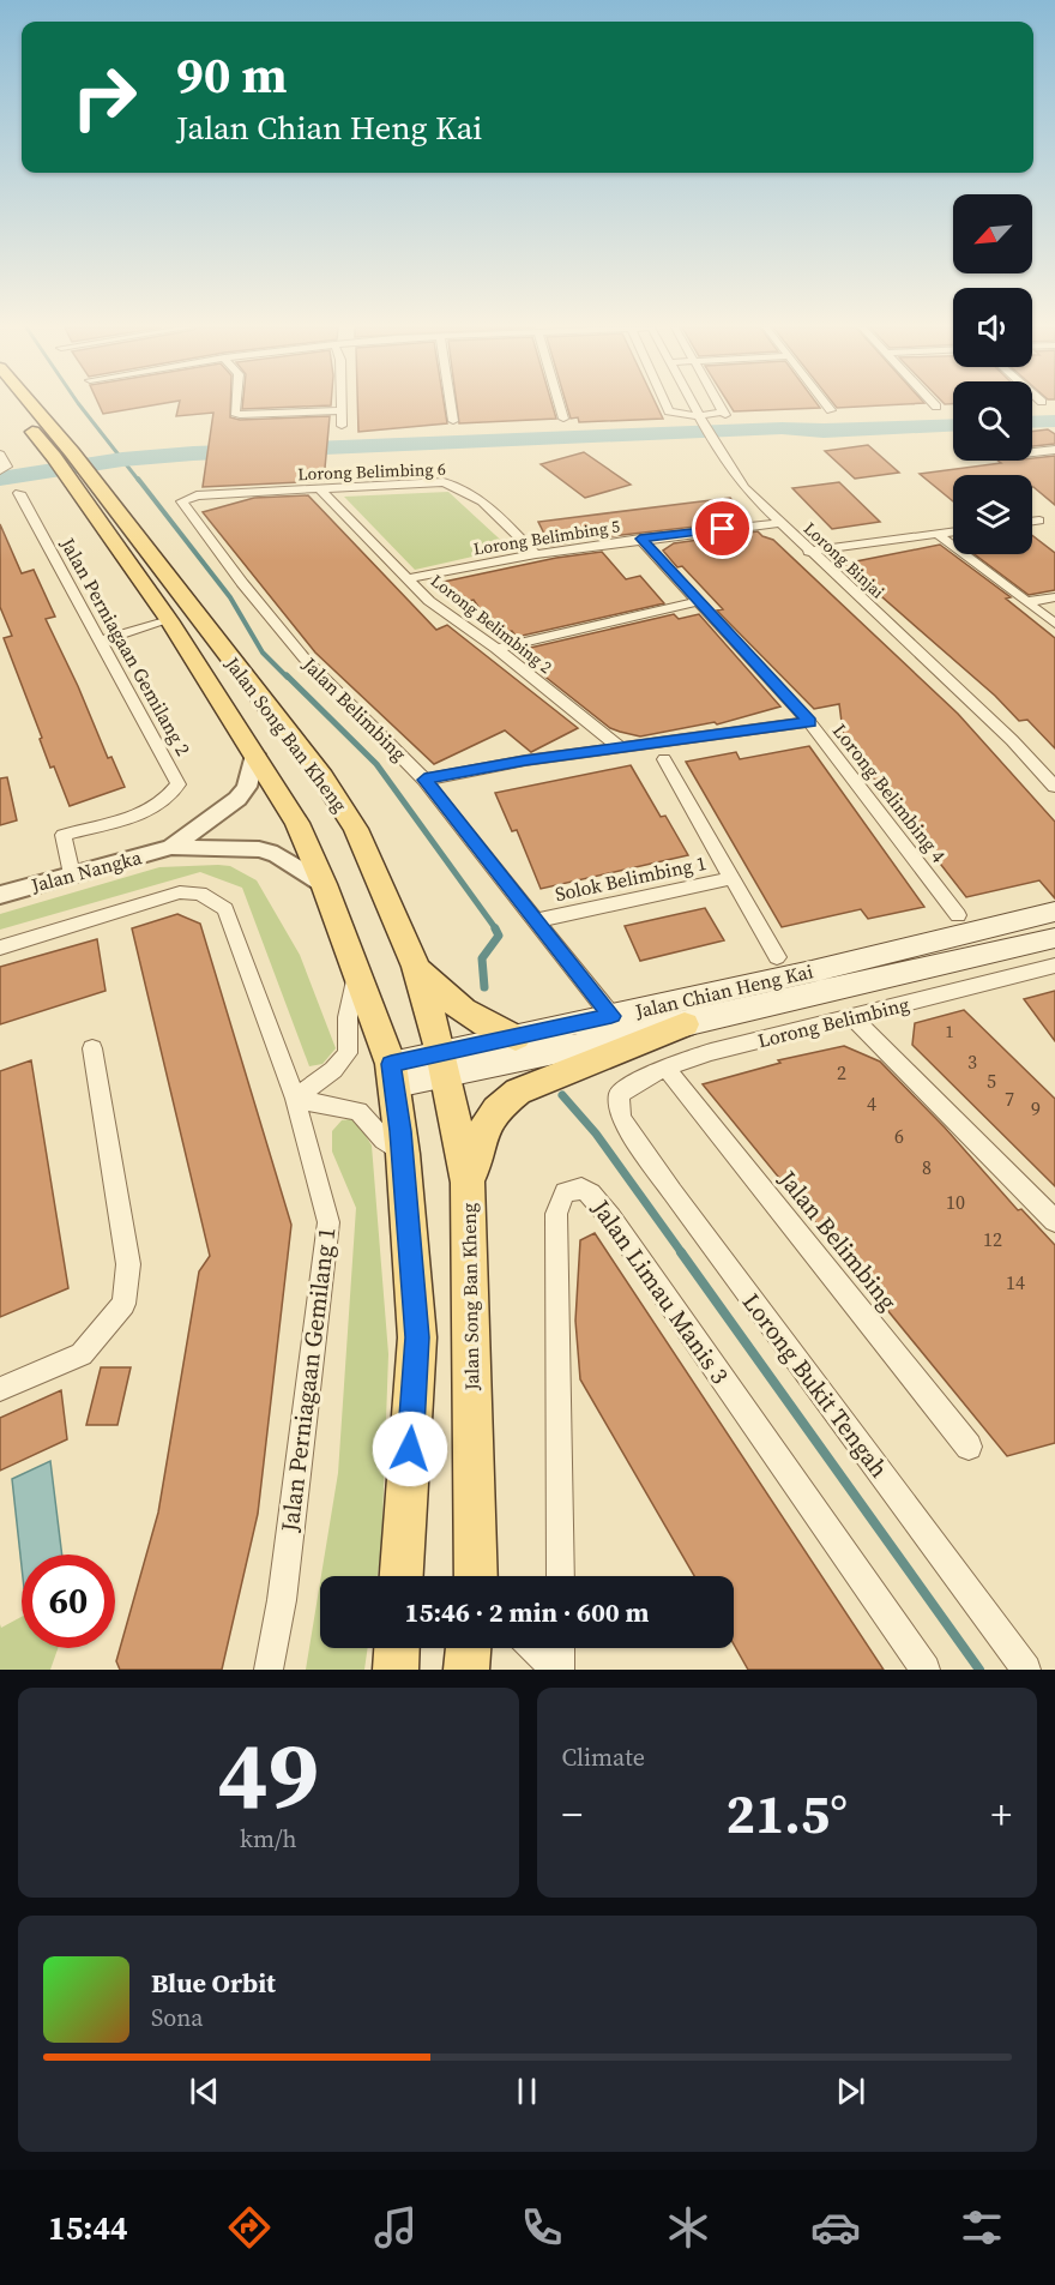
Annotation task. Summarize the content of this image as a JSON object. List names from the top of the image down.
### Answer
{
  "streets": {
    "main road": ["Jalan Song Ban Kheng", "Jalan Chian Heng Kai"],
    "street": [
      "Lorong Belimbing 6",
      "Lorong Belimbing 5",
      "Lorong Binjai",
      "Lorong Belimbing 2",
      "Jalan Perniagaan Gemilang 2",
      "Jalan Belimbing",
      "Lorong Belimbing 4",
      "Jalan Nangka",
      "Solok Belimbing 1",
      "Lorong Belimbing",
      "Jalan Limau Manis 3",
      "Jalan Perniagaan Gemilang 1",
      "Lorong Bukit Tengah"
    ]
  },
  "crossings": [
    ["Lorong Belimbing 6", "Lorong Belimbing 5"],
    ["Lorong Belimbing 6", "Lorong Belimbing 2"],
    ["Lorong Belimbing 6", "Jalan Belimbing"],
    ["Lorong Belimbing 5", "Lorong Binjai"],
    ["Lorong Belimbing 5", "Lorong Belimbing 2"],
    ["Lorong Belimbing 5", "Lorong Belimbing 4"],
    ["Jalan Perniagaan Gemilang 2", "Jalan Nangka"],
    ["Jalan Belimbing", "Solok Belimbing 1"],
    ["Jalan Belimbing", "Jalan Chian Heng Kai"],
    ["Jalan Belimbing", "Lorong Belimbing"],
    ["Jalan Song Ban Kheng", "Jalan Nangka"],
    ["Jalan Song Ban Kheng", "Jalan Chian Heng Kai"],
    ["Lorong Belimbing", "Lorong Bukit Tengah"]
  ],
  "house_numbers": [
    "1",
    "3",
    "2",
    "5",
    "7",
    "4",
    "9",
    "6",
    "8",
    "10",
    "12",
    "14"
  ],
  "north": "bottom left",
  "page": {
    "turn": ["90 m", "Jalan Chian Heng Kai"],
    "limit": "60",
    "trip": "15:46 · 2 min · 600 m",
    "tile": [
      ["49", "km/h"],
      "Climate"
    ],
    "heat": ["−", "21.5°", "+"],
    "song": ["Blue Orbit", "Sona"],
    "tabs": "15:44"
  }
}
